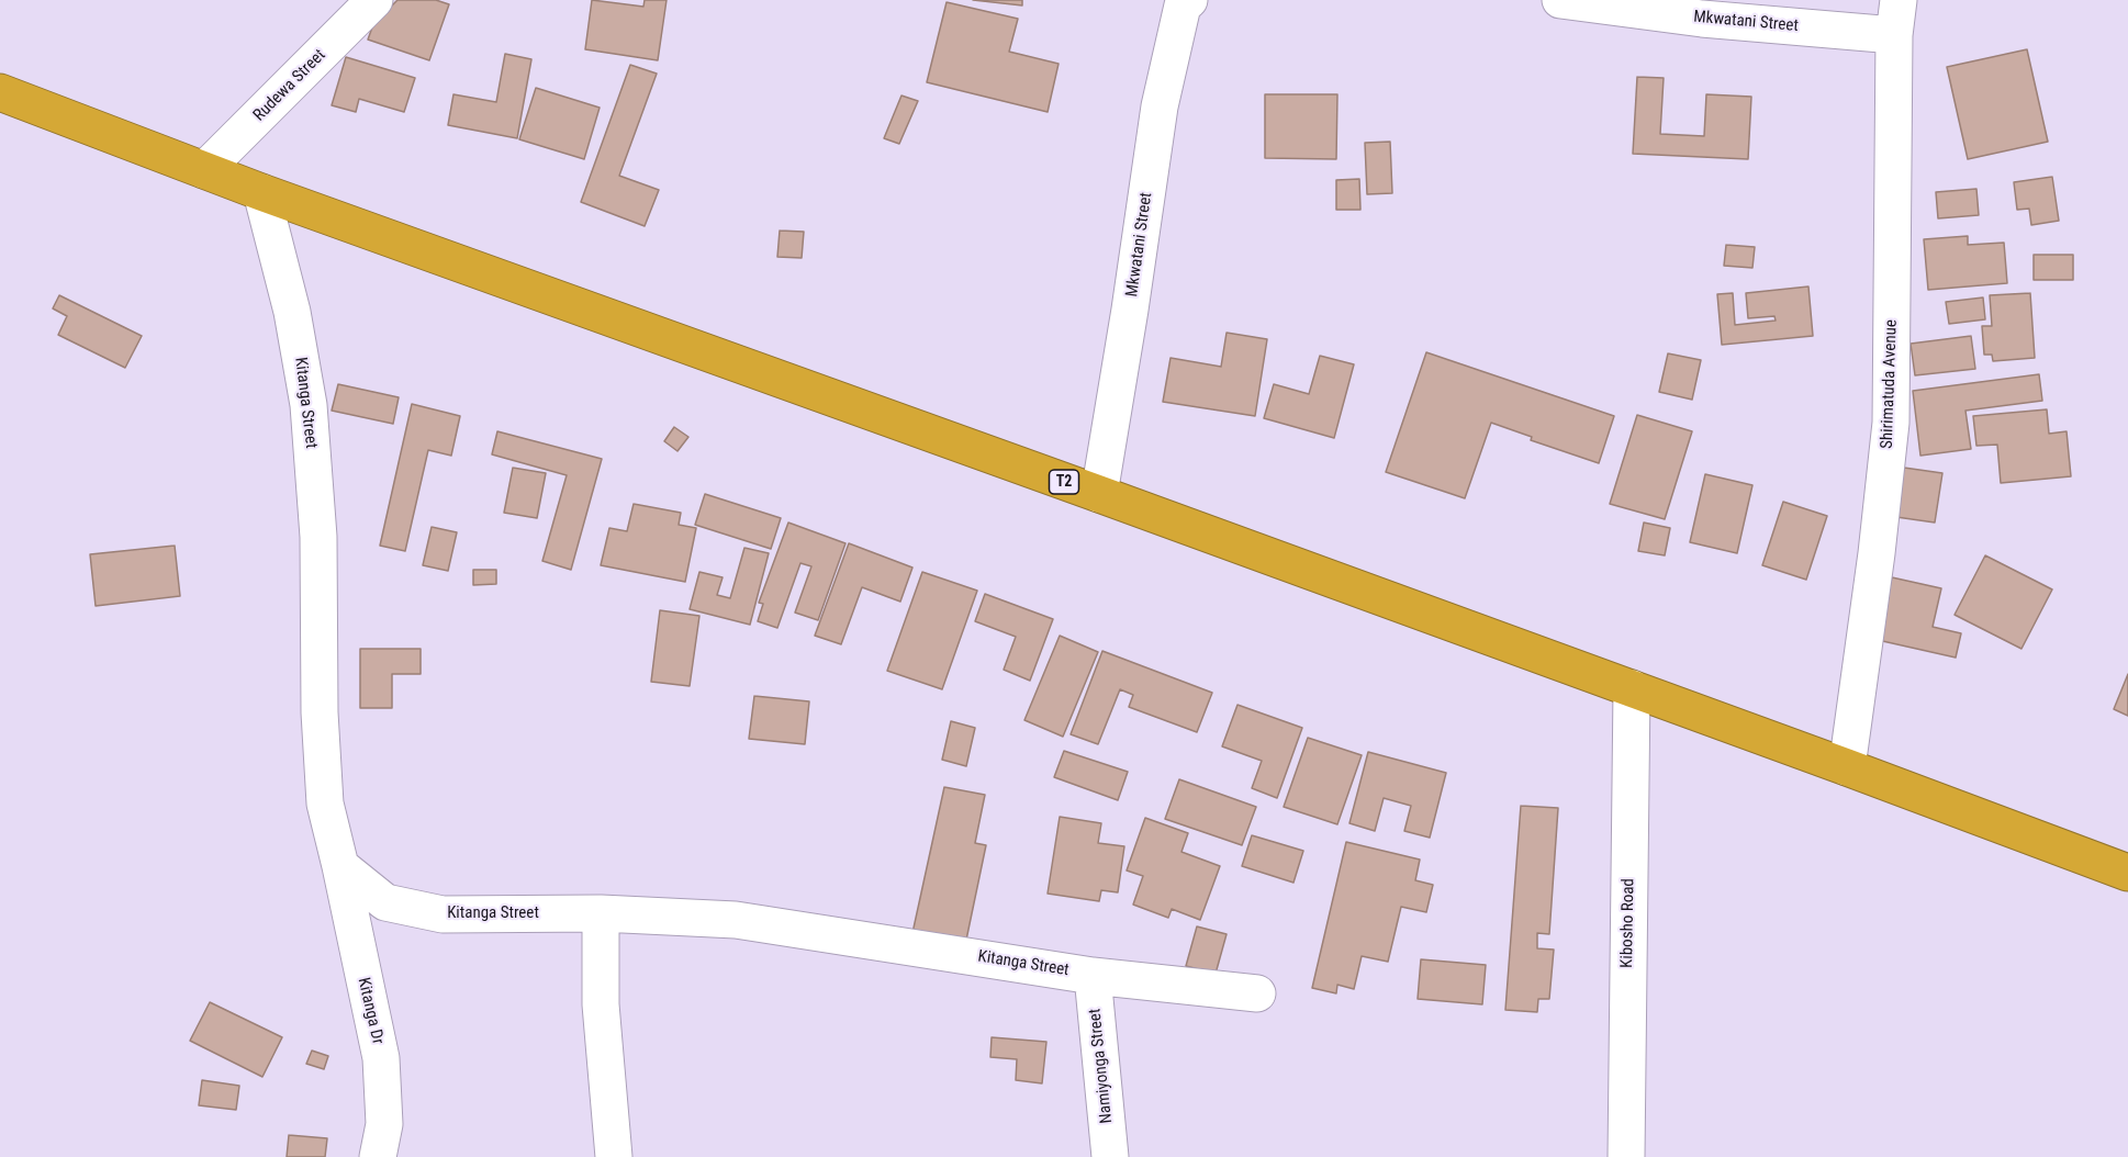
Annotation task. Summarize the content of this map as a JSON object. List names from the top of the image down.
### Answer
{
  "streets": {
    "highway": ["T2"],
    "street": [
      "Mkwatani Street",
      "Rudewa Street",
      "Shirimatuda Avenue",
      "Kitanga Street",
      "Kibosho Road",
      "Kitanga Dr",
      "Namiyonga Street"
    ]
  },
  "crossings": [
    ["Mkwatani Street", "Shirimatuda Avenue"],
    ["Mkwatani Street", "T2"],
    ["Rudewa Street", "T2"],
    ["Shirimatuda Avenue", "T2"],
    ["Kitanga Street", "T2"],
    ["Kitanga Street", "Kitanga Dr"],
    ["Kitanga Street", "Namiyonga Street"],
    ["T2", "Kibosho Road"]
  ]
}
